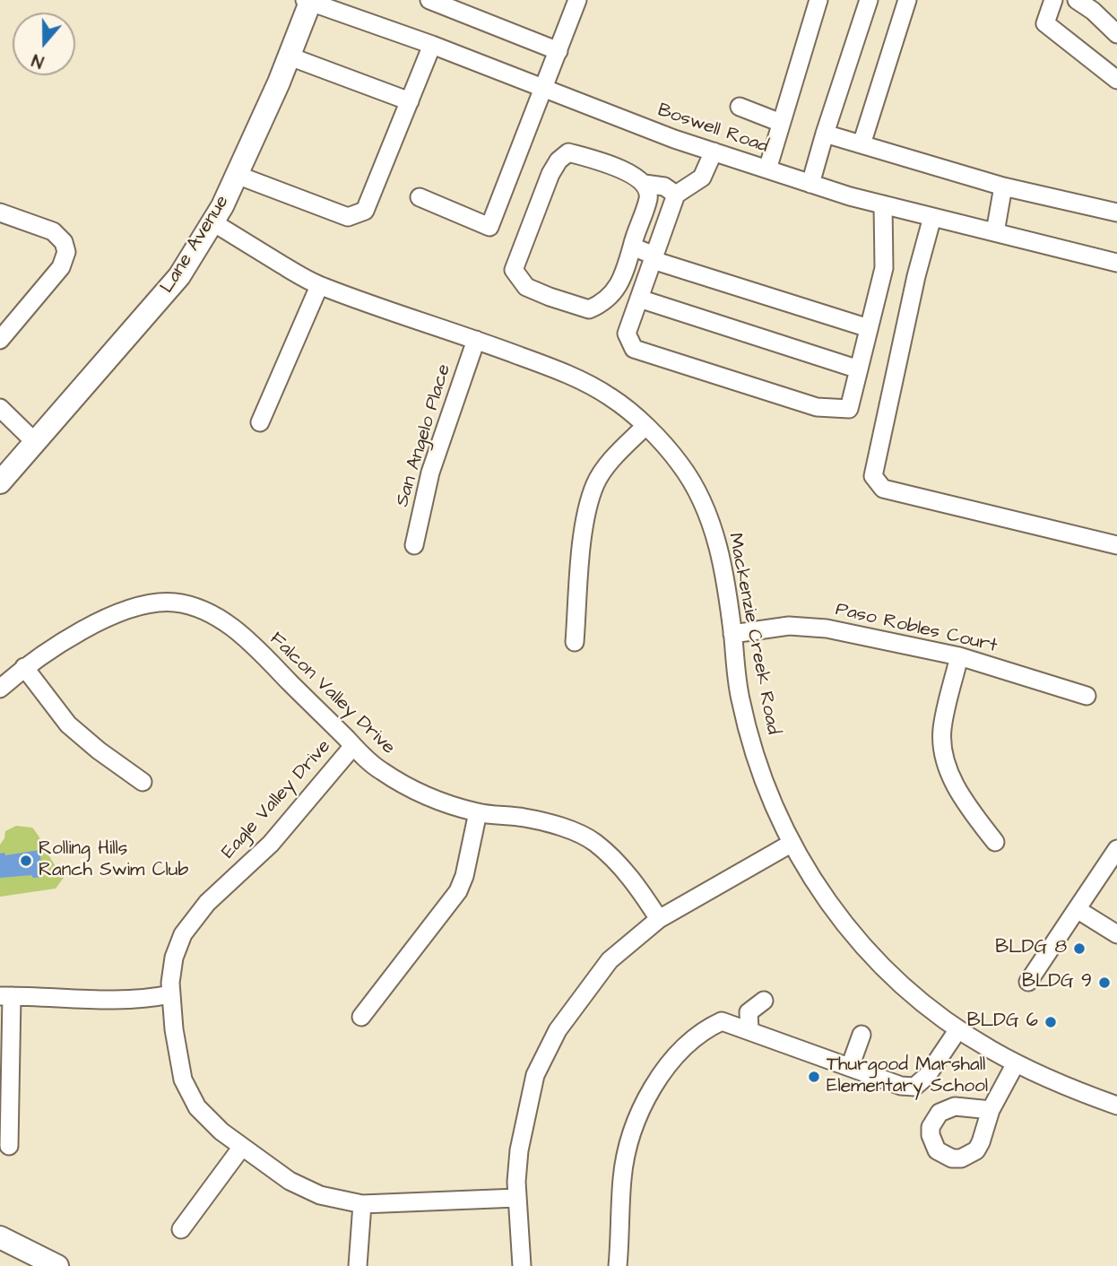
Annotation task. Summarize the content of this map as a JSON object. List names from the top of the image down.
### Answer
{
  "streets": {
    "main road": ["Lane Avenue"],
    "street": [
      "Boswell Road",
      "San Angelo Place",
      "Paso Robles Court",
      "Mackenzie Creek Road",
      "Falcon Valley Drive",
      "Eagle Valley Drive"
    ]
  },
  "crossings": [
    ["Boswell Road", "Lane Avenue"],
    ["Lane Avenue", "Mackenzie Creek Road"],
    ["San Angelo Place", "Mackenzie Creek Road"],
    ["Paso Robles Court", "Mackenzie Creek Road"],
    ["Falcon Valley Drive", "Eagle Valley Drive"]
  ],
  "places": [
    "Rolling Hills Ranch Swim Club",
    "BLDG 8",
    "BLDG 9",
    "BLDG 6",
    "Thurgood Marshall Elementary School"
  ],
  "north": "bottom"
}
